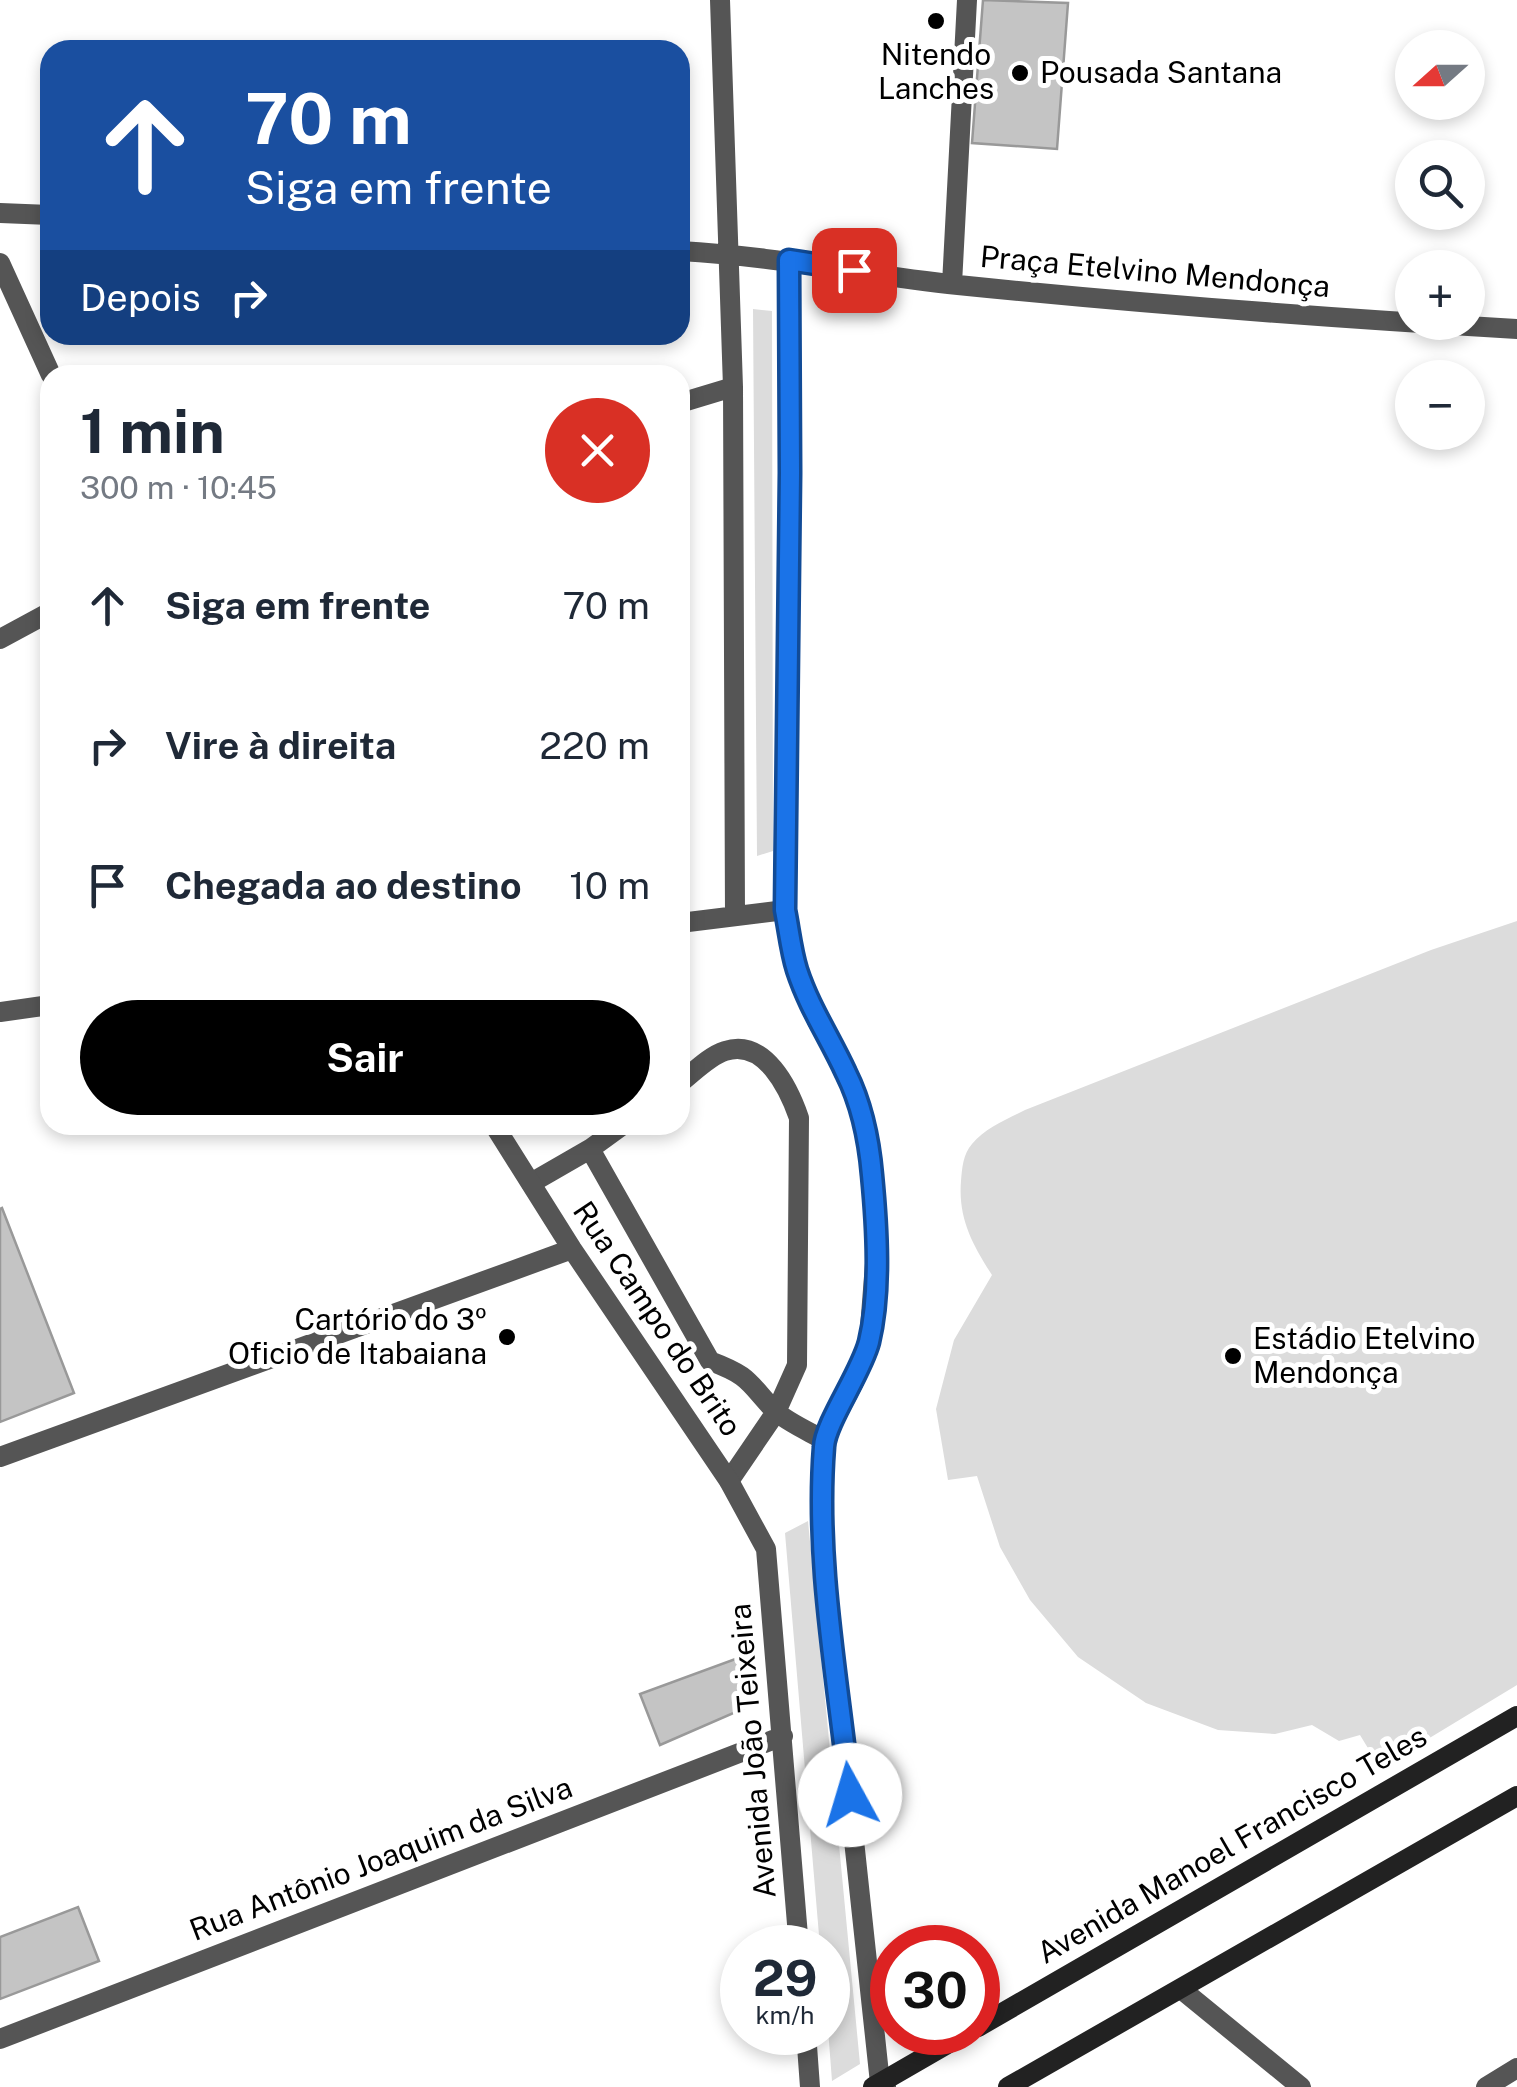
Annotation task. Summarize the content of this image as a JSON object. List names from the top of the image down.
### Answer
{
  "streets": {
    "main road": ["Avenida Manoel Francisco Teles"],
    "street": [
      "Praça Etelvino Mendonça",
      "Rua Campo do Brito",
      "Avenida João Teixeira",
      "Rua Antônio Joaquim da Silva"
    ]
  },
  "crossings": [
    ["Rua Campo do Brito", "Avenida João Teixeira"],
    ["Avenida João Teixeira", "Rua Antônio Joaquim da Silva"]
  ],
  "places": [
    "Nitendo Lanches",
    "Pousada Santana",
    "Cartório do 3º Oficio de Itabaiana",
    "Estádio Etelvino Mendonça"
  ],
  "north": "left",
  "page": {
    "map_buttons": ["+", "−"],
    "turn": ["70 m", "Siga em frente"],
    "then": "Depois",
    "heading": ["1 min", "300 m · 10:45"],
    "list": [
      {
        "name": "Siga em frente",
        "value": "70 m"
      },
      {
        "name": "Vire à direita",
        "value": "220 m"
      },
      {
        "name": "Chegada ao destino",
        "value": "10 m"
      }
    ],
    "buttons": "Sair",
    "speed": "29 km/h",
    "limit": "30"
  }
}
